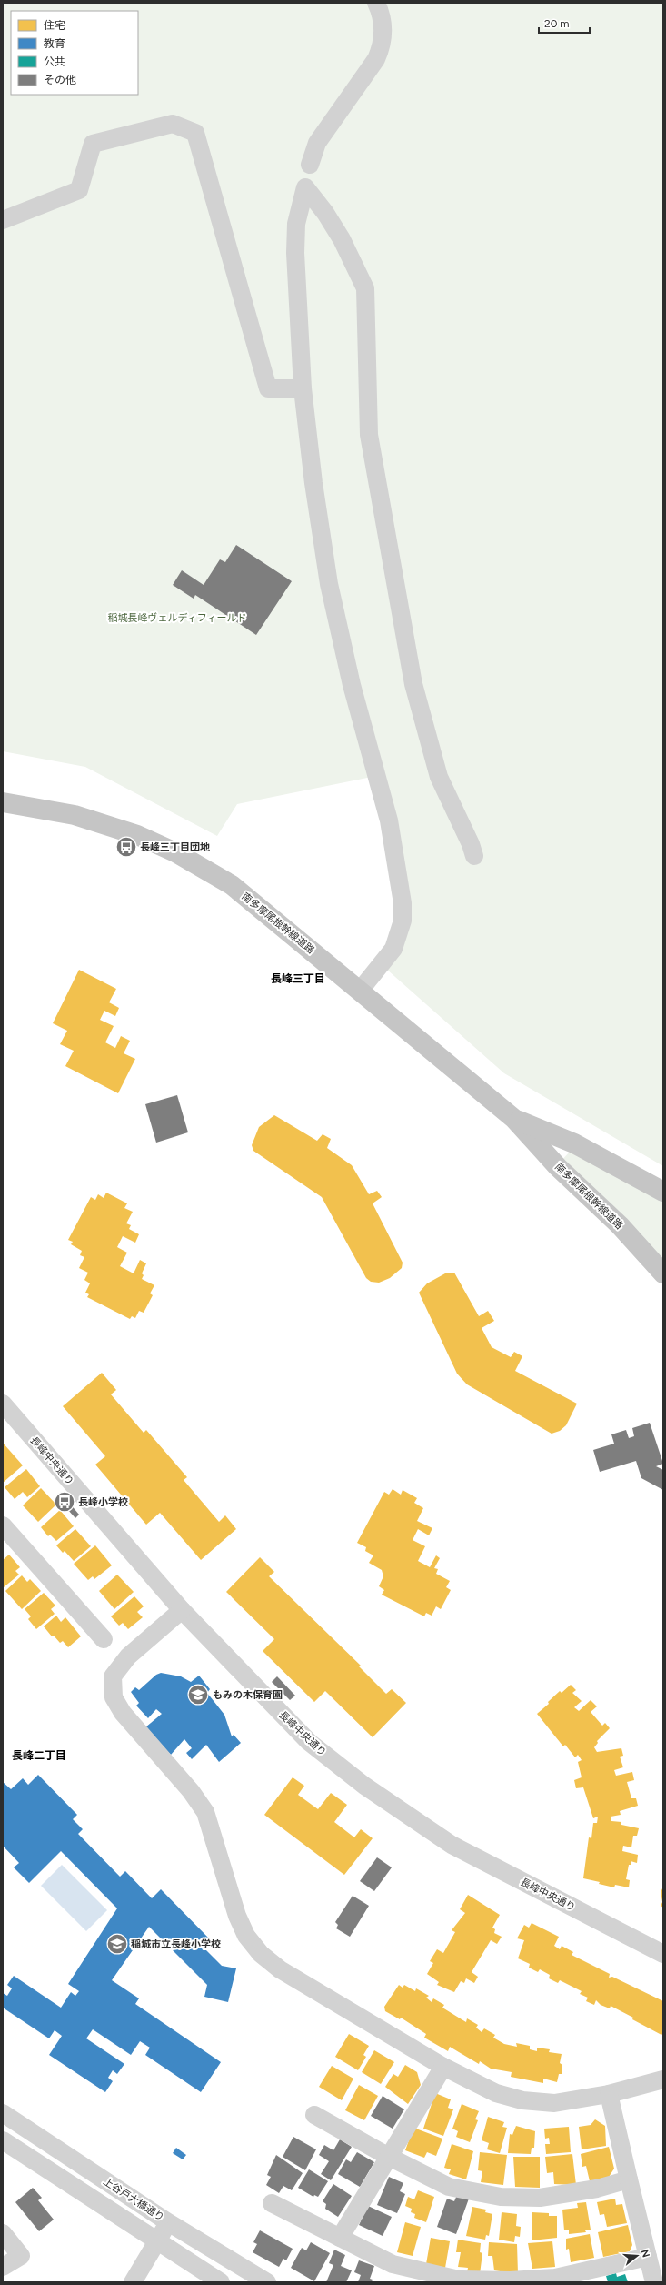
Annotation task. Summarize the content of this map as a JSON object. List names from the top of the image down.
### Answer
{
  "streets": {
    "main road": ["南多摩尾根幹線道路"],
    "street": ["長峰中央通り", "上谷戸大橋通り"]
  },
  "districts": ["長峰三丁目", "長峰二丁目"],
  "parks": ["稲城長峰ヴェルディフィールド"],
  "places": {
    "bus stop": ["長峰三丁目団地", "長峰小学校"],
    "school or university": ["もみの木保育園", "稲城市立長峰小学校"]
  },
  "legend": [
    "住宅",
    "教育",
    "公共",
    "その他"
  ],
  "scale_bar": "20 m",
  "north": "right"
}
